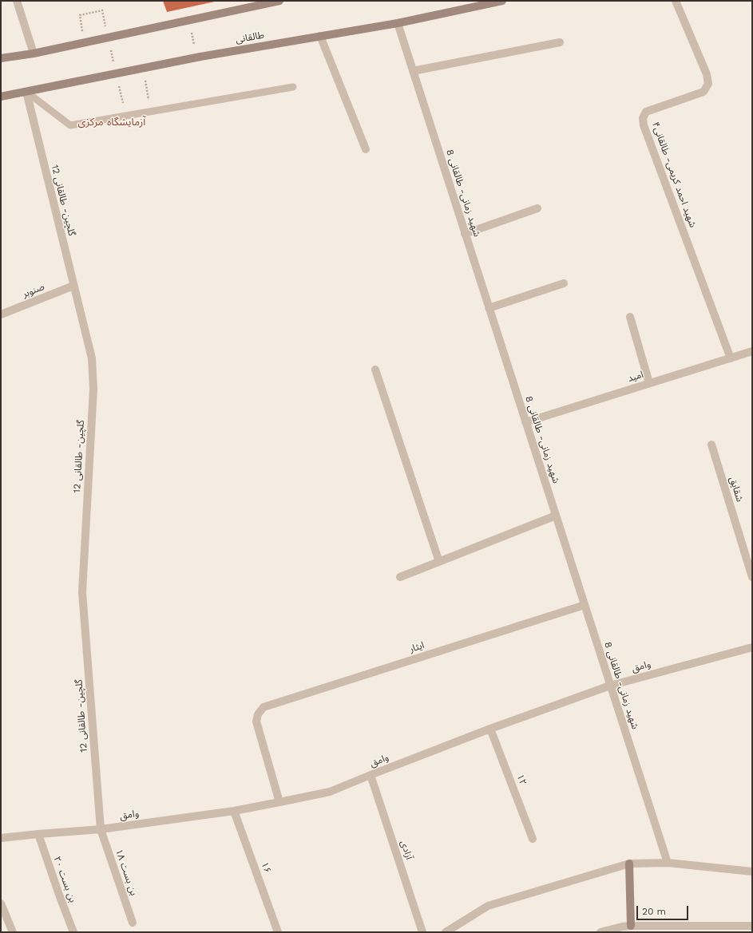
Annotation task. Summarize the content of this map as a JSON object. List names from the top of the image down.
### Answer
{
  "streets": {
    "main road": ["طالقانی"],
    "street": [
      "شهید احمد کریمی- طالقانی۴",
      "شهید زمانی- طالقانی 8",
      "گلچین- طالقانی 12",
      "صنوبر",
      "امید",
      "شقایق",
      "ایثار",
      "وامق",
      "۱۲",
      "آزادی",
      "۱۶",
      "بن بست ۱۸",
      "بن بست ۲۰"
    ]
  },
  "crossings": [
    ["طالقانی", "شهید زمانی- طالقانی 8"],
    ["طالقانی", "گلچین- طالقانی 12"],
    ["شهید احمد کریمی- طالقانی۴", "امید"],
    ["شهید زمانی- طالقانی 8", "امید"],
    ["شهید زمانی- طالقانی 8", "ایثار"],
    ["شهید زمانی- طالقانی 8", "وامق"],
    ["گلچین- طالقانی 12", "صنوبر"],
    ["گلچین- طالقانی 12", "وامق"],
    ["گلچین- طالقانی 12", "بن بست ۱۸"],
    ["ایثار", "وامق"],
    ["وامق", "۱۲"],
    ["وامق", "آزادی"],
    ["وامق", "۱۶"],
    ["وامق", "بن بست ۱۸"],
    ["وامق", "بن بست ۲۰"]
  ],
  "districts": ["آزمایشگاه مرکزی"],
  "scale_bar": "20 m"
}
